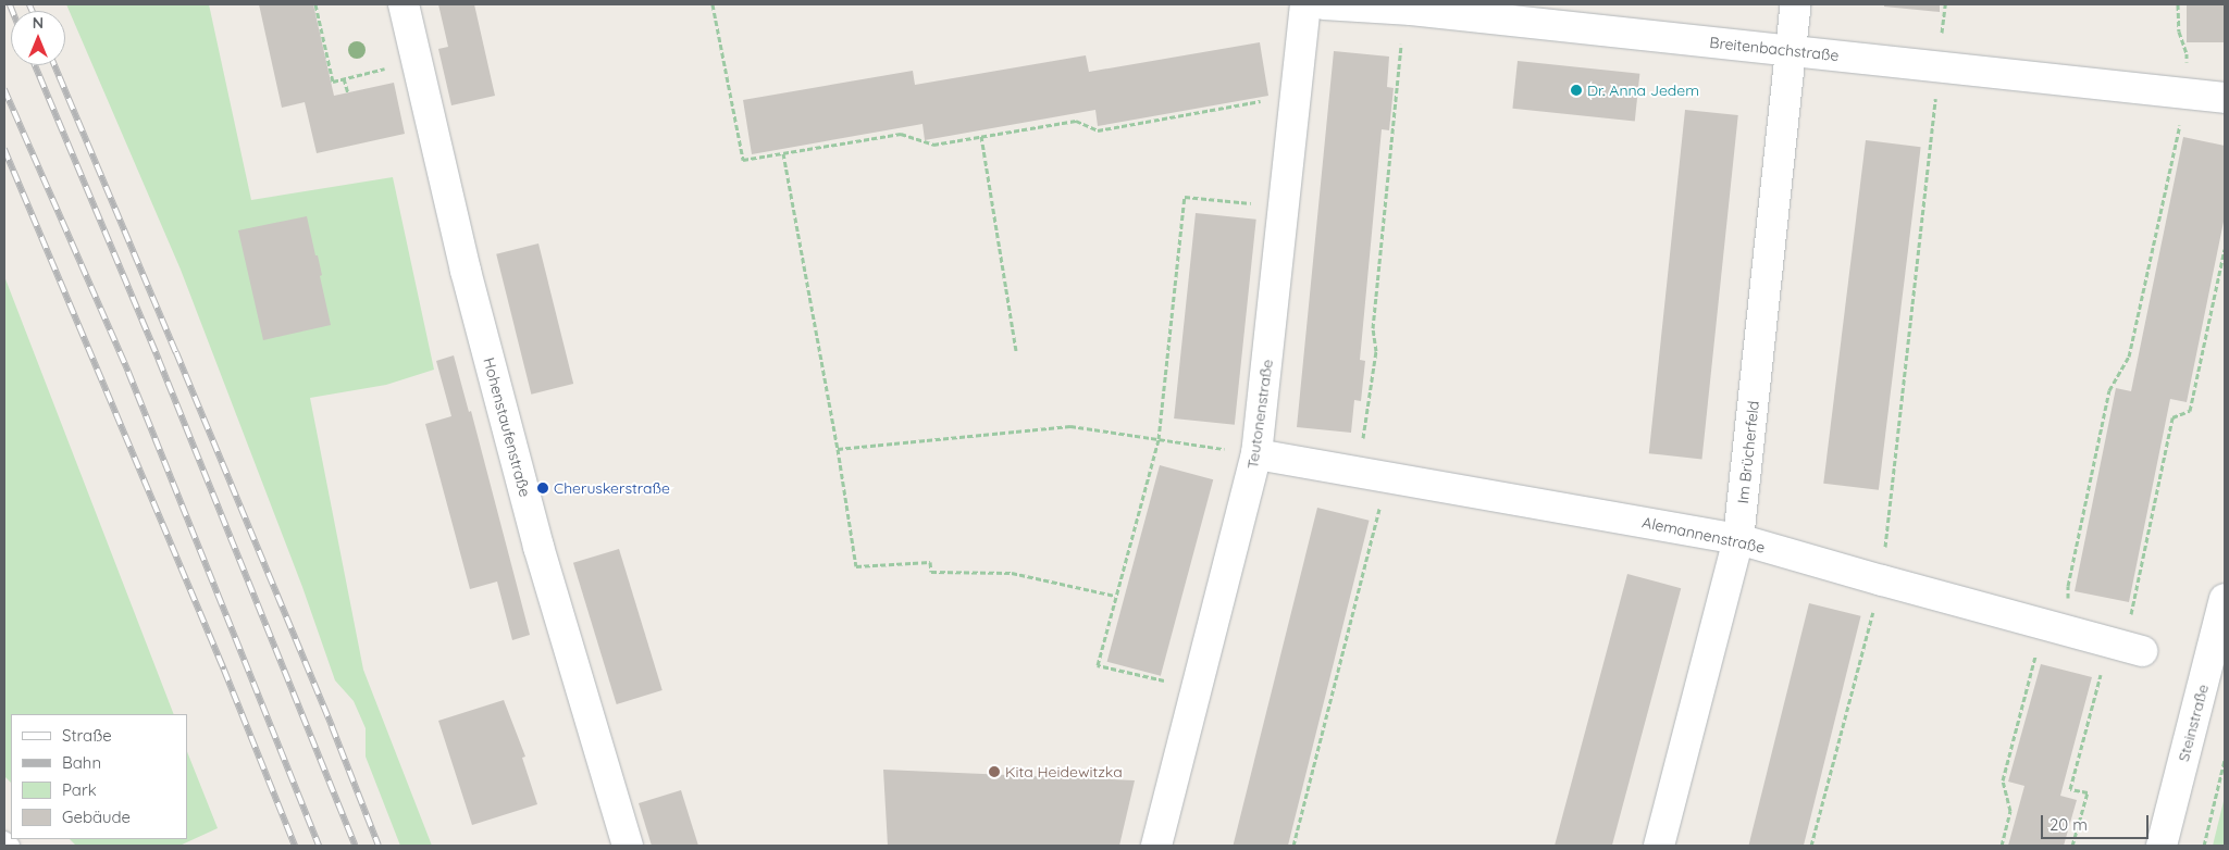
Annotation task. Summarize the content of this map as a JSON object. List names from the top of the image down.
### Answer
{
  "streets": {
    "street": [
      "Breitenbachstraße",
      "Teutonenstraße",
      "Hohenstaufenstraße",
      "Im Brücherfeld",
      "Alemannenstraße",
      "Steinstraße"
    ]
  },
  "crossings": [
    ["Breitenbachstraße", "Im Brücherfeld"],
    ["Teutonenstraße", "Alemannenstraße"],
    ["Im Brücherfeld", "Alemannenstraße"]
  ],
  "places": ["Dr. Anna Jedem", "Cheruskerstraße", "Kita Heidewitzka"],
  "legend": [
    "Straße",
    "Bahn",
    "Park",
    "Gebäude"
  ],
  "scale_bar": "20 m",
  "north": "top"
}
